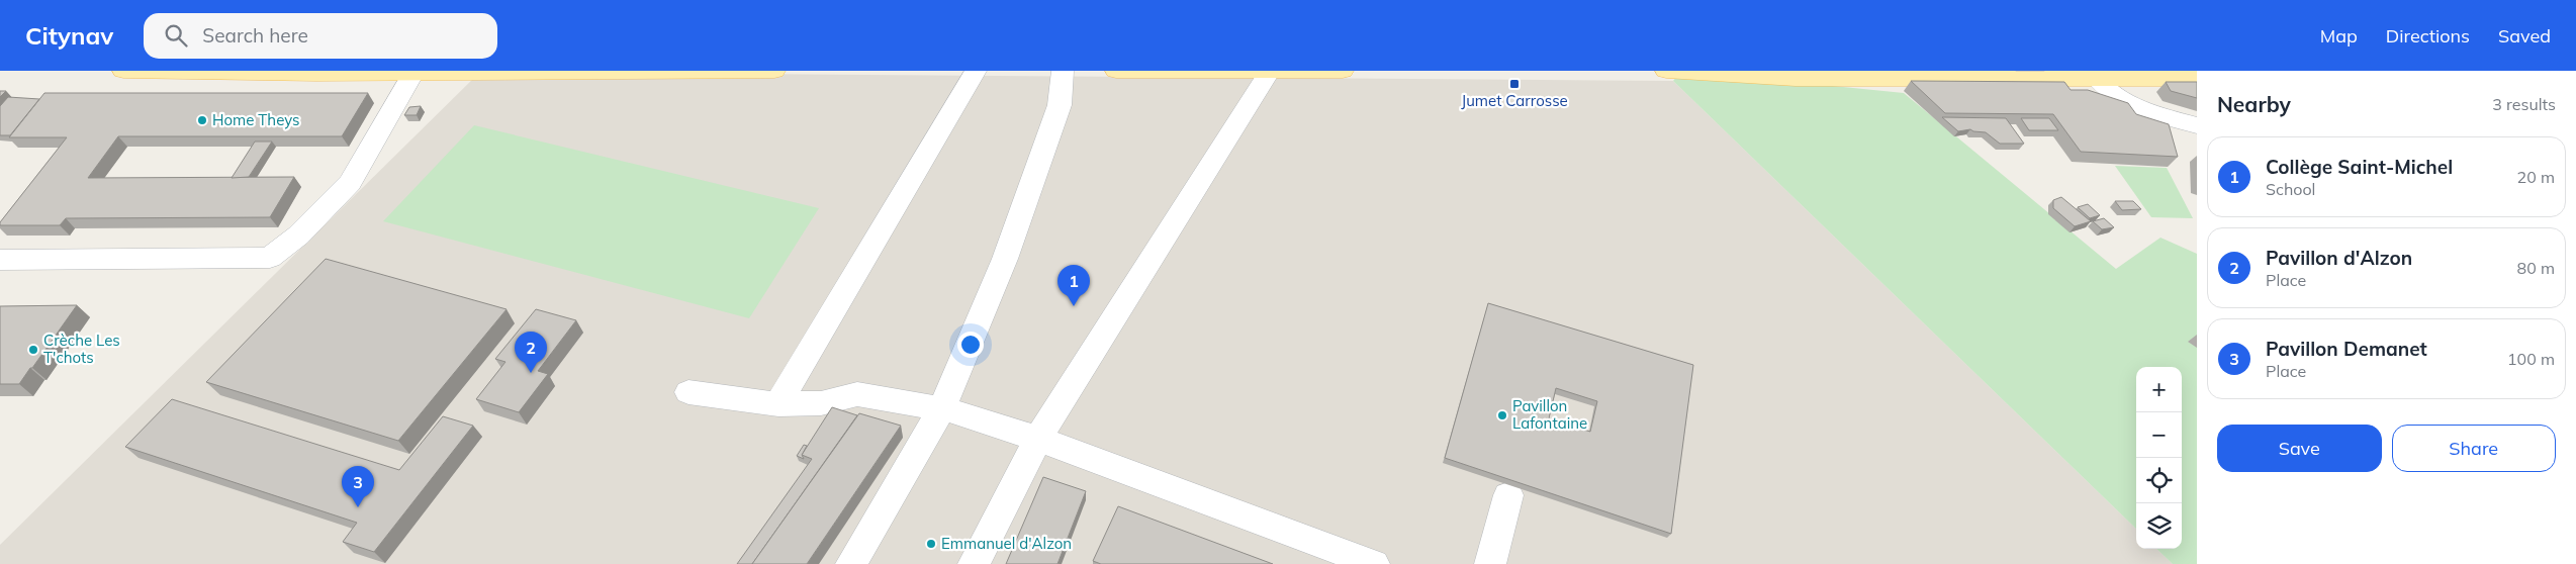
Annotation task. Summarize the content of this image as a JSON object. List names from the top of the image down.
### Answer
{
  "places": {
    "transit": ["Jumet Carrosse"],
    "other": [
      "Home Theys",
      "Crèche Les T'chots",
      "Pavillon Lafontaine",
      "Emmanuel d'Alzon"
    ]
  },
  "page": {
    "header": "Citynav",
    "search": "Search here",
    "nav": ["Map", "Directions", "Saved"],
    "heading": ["Nearby", "3 results"],
    "list": [
      {
        "mark": "1",
        "name": "Collège Saint-Michel",
        "note": "School",
        "value": "20 m"
      },
      {
        "mark": "2",
        "name": "Pavillon d'Alzon",
        "note": "Place",
        "value": "80 m"
      },
      {
        "mark": "3",
        "name": "Pavillon Demanet",
        "note": "Place",
        "value": "100 m"
      }
    ],
    "pins": ["1", "2", "3"],
    "map_buttons": ["+", "−"],
    "buttons": ["Save", "Share"]
  }
}
